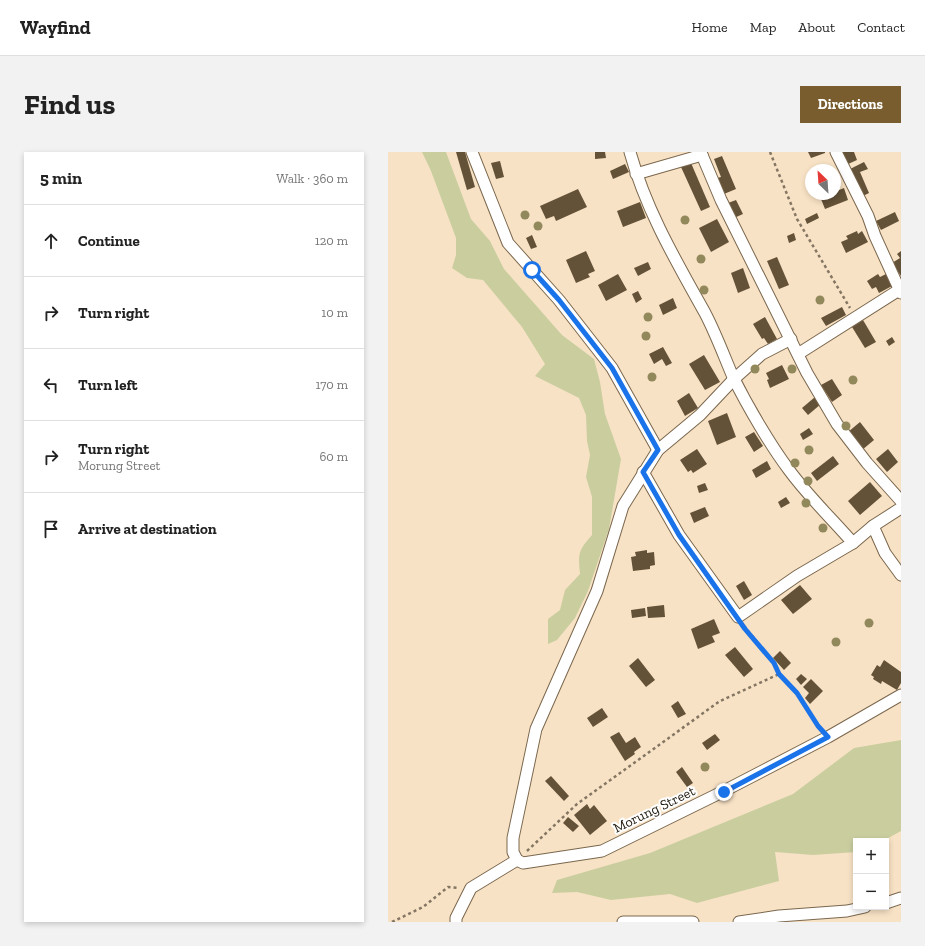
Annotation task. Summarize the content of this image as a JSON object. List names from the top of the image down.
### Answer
{
  "streets": {
    "street": ["Morung Street"]
  },
  "north": "top left",
  "page": {
    "header": "Wayfind",
    "nav": [
      "Home",
      "Map",
      "About",
      "Contact"
    ],
    "buttons": "Directions",
    "title": "Find us",
    "heading": ["5 min", "Walk · 360 m"],
    "list": [
      ["Continue", "120 m"],
      ["Turn right", "10 m"],
      ["Turn left", "170 m"],
      ["Turn right", "Morung Street", "60 m"],
      "Arrive at destination"
    ],
    "map_buttons": ["+", "−"]
  }
}
